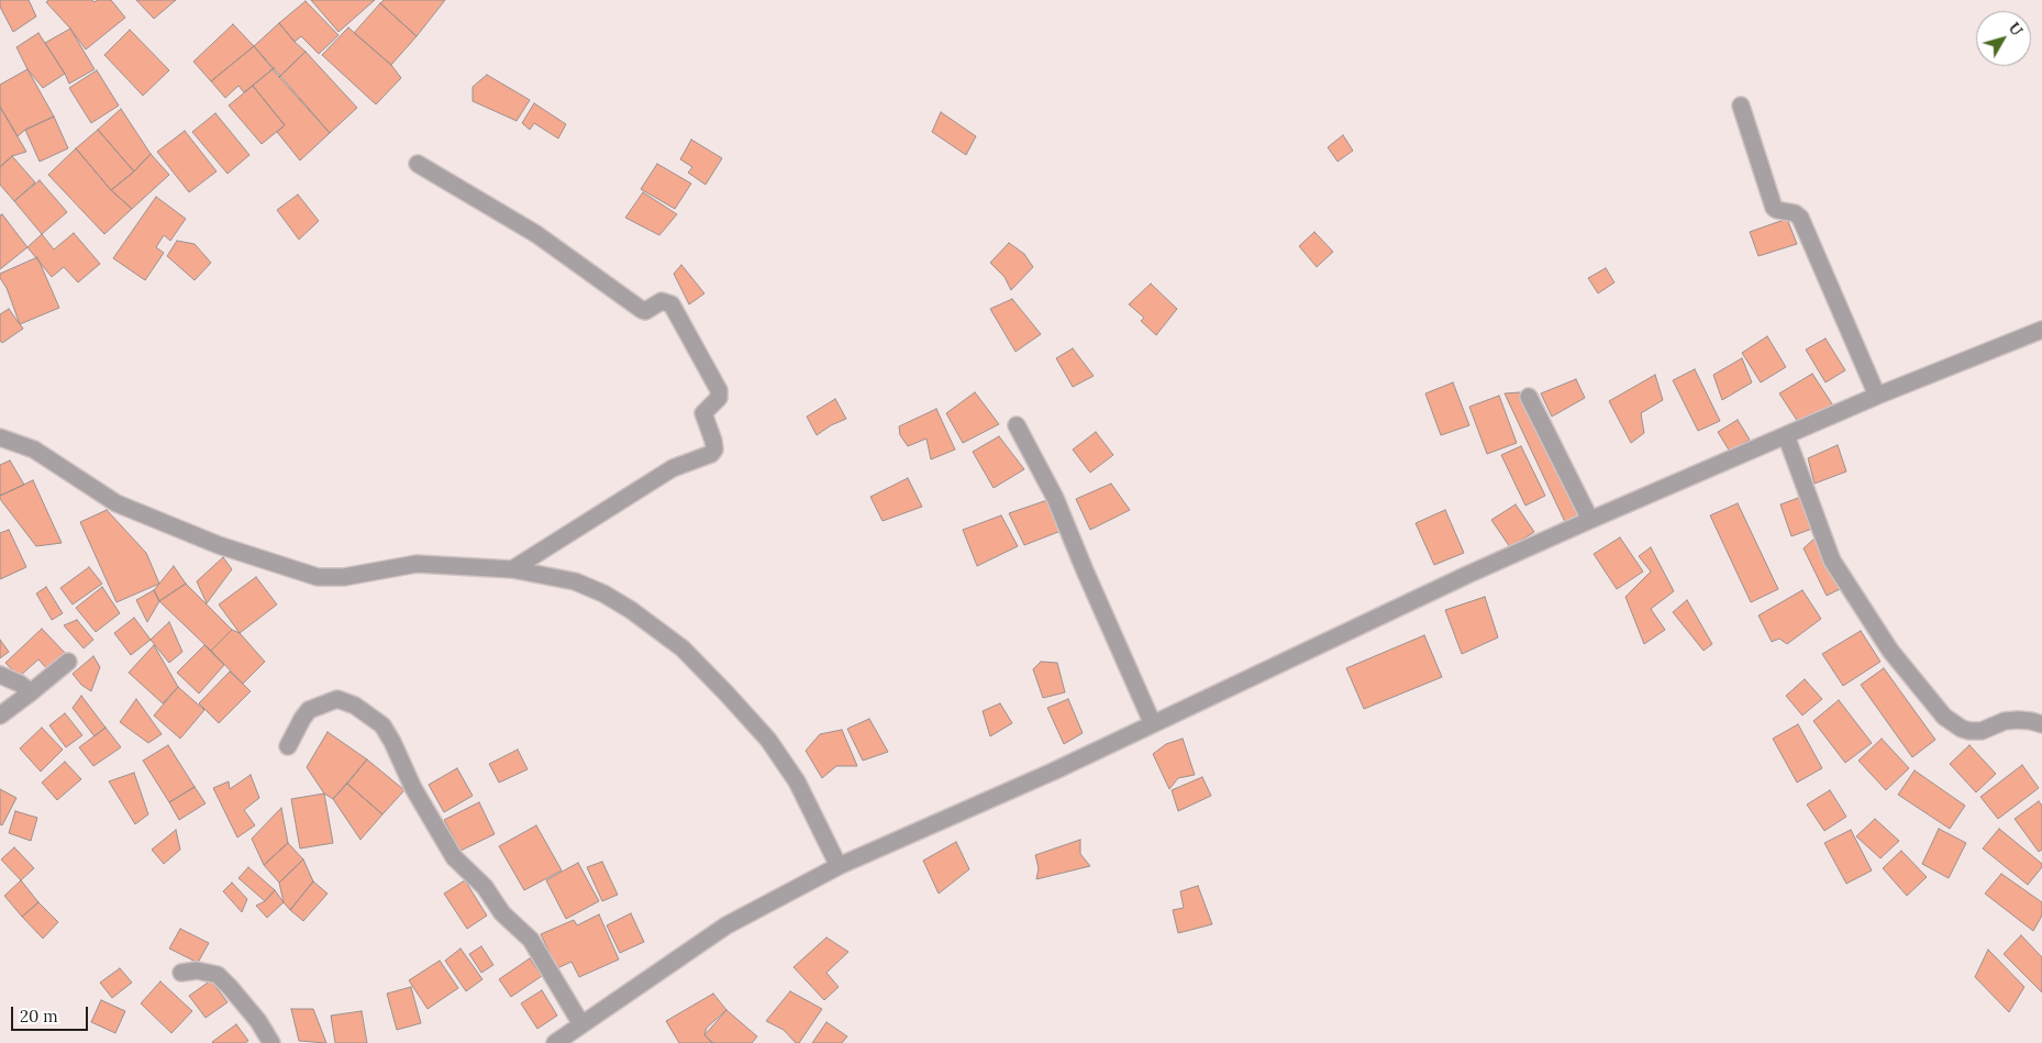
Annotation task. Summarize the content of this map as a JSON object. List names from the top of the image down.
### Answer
{
  "scale_bar": "20 m",
  "north": "top right"
}
